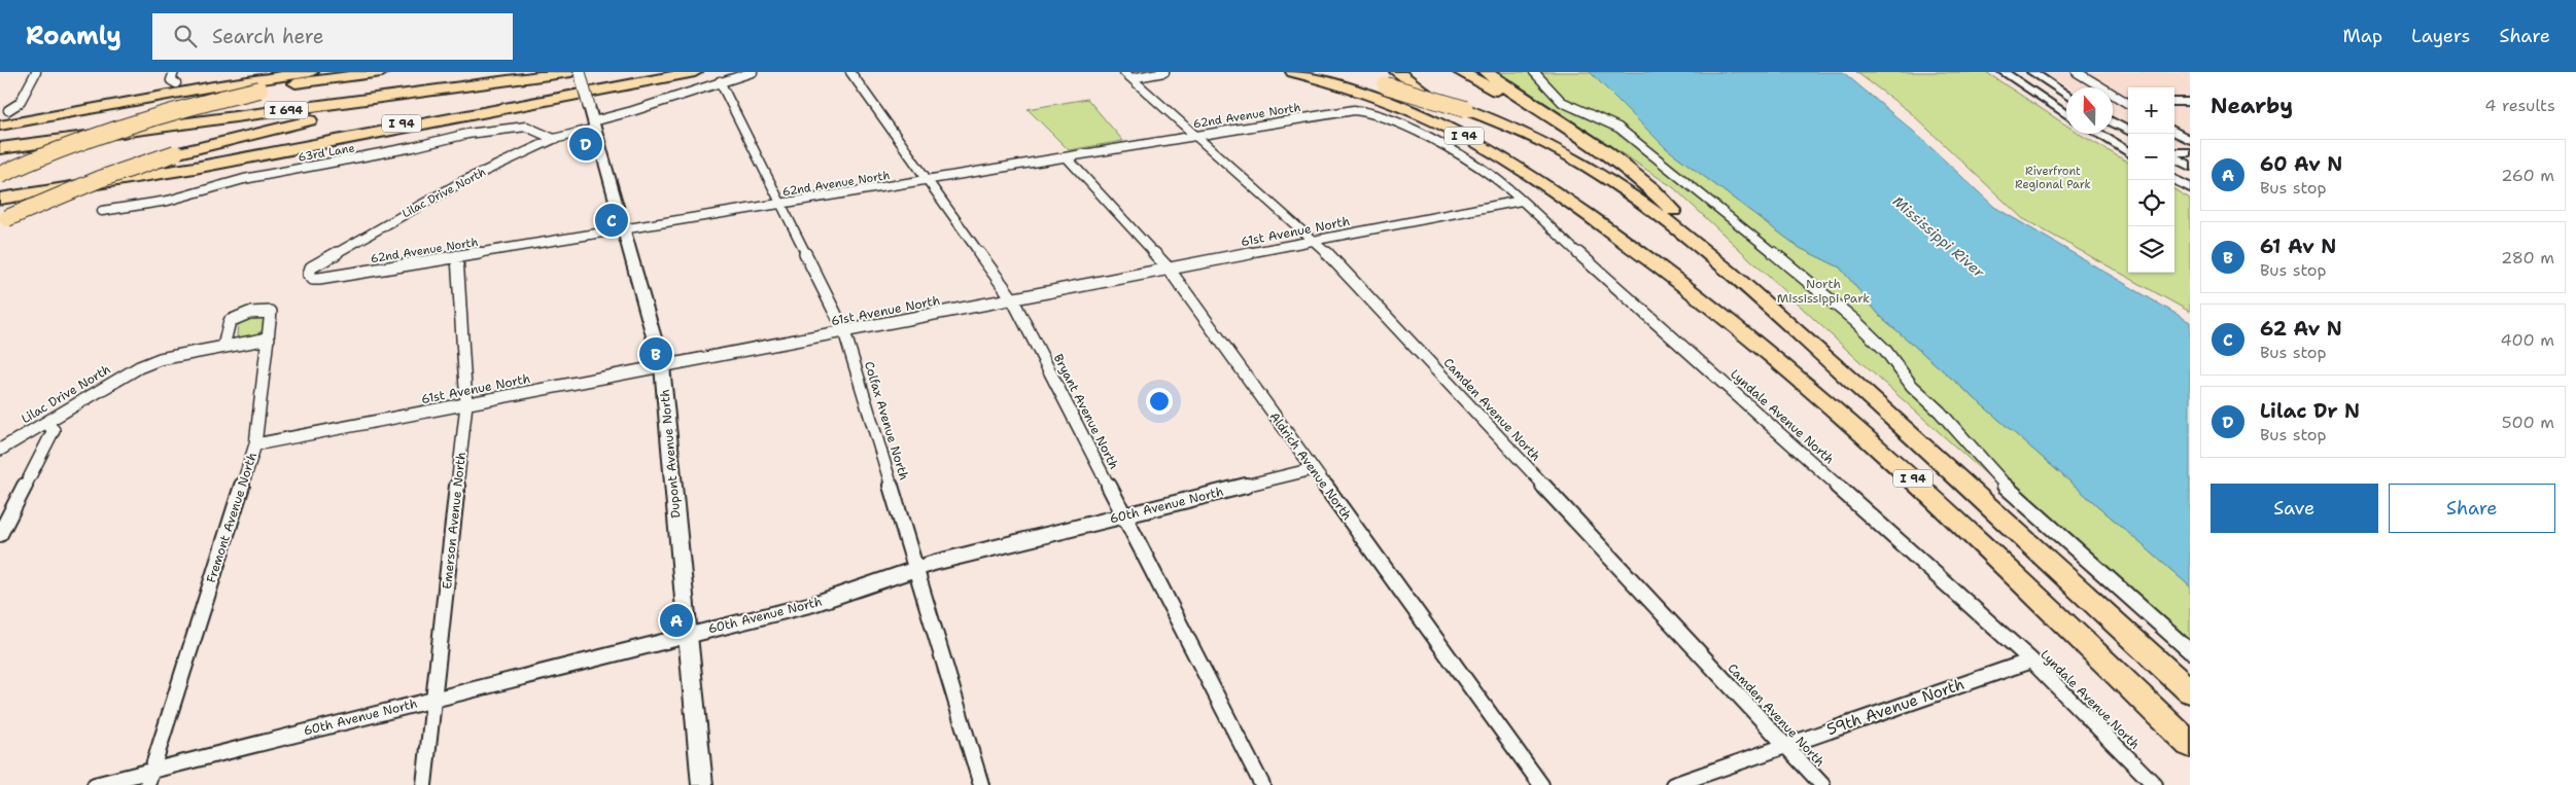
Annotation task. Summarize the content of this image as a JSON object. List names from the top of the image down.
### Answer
{
  "streets": {
    "highway": ["I 694", "I 94"],
    "street": [
      "62nd Avenue North",
      "63rd Lane",
      "Lilac Drive North",
      "61st Avenue North",
      "Camden Avenue North",
      "Bryant Avenue North",
      "Lyndale Avenue North",
      "Colfax Avenue North",
      "Dupont Avenue North",
      "Aldrich Avenue North",
      "60th Avenue North",
      "Fremont Avenue North",
      "Emerson Avenue North",
      "59th Avenue North"
    ]
  },
  "crossings": [
    ["62nd Avenue North", "Lilac Drive North"],
    ["62nd Avenue North", "Camden Avenue North"],
    ["62nd Avenue North", "Bryant Avenue North"],
    ["62nd Avenue North", "Lyndale Avenue North"],
    ["62nd Avenue North", "Colfax Avenue North"],
    ["62nd Avenue North", "Dupont Avenue North"],
    ["62nd Avenue North", "Aldrich Avenue North"],
    ["62nd Avenue North", "Emerson Avenue North"],
    ["63rd Lane", "Lilac Drive North"],
    ["Lilac Drive North", "Colfax Avenue North"],
    ["Lilac Drive North", "Dupont Avenue North"],
    ["Lilac Drive North", "Fremont Avenue North"],
    ["61st Avenue North", "Camden Avenue North"],
    ["61st Avenue North", "Bryant Avenue North"],
    ["61st Avenue North", "Lyndale Avenue North"],
    ["61st Avenue North", "Colfax Avenue North"],
    ["61st Avenue North", "Dupont Avenue North"],
    ["61st Avenue North", "Aldrich Avenue North"],
    ["61st Avenue North", "Fremont Avenue North"],
    ["61st Avenue North", "Emerson Avenue North"],
    ["Camden Avenue North", "59th Avenue North"],
    ["Bryant Avenue North", "60th Avenue North"],
    ["Lyndale Avenue North", "59th Avenue North"],
    ["Colfax Avenue North", "60th Avenue North"],
    ["Dupont Avenue North", "60th Avenue North"],
    ["Aldrich Avenue North", "60th Avenue North"],
    ["60th Avenue North", "Fremont Avenue North"],
    ["60th Avenue North", "Emerson Avenue North"]
  ],
  "water": ["Mississippi River"],
  "parks": ["Riverfront Regional Park", "North Mississippi Park"],
  "north": "top",
  "page": {
    "header": "Roamly",
    "search": "Search here",
    "nav": ["Map", "Layers", "Share"],
    "heading": ["Nearby", "4 results"],
    "map_buttons": ["+", "−"],
    "pins": [
      "D",
      "C",
      "B",
      "A"
    ],
    "list": [
      {
        "mark": "A",
        "name": "60 Av N",
        "note": "Bus stop",
        "value": "260 m"
      },
      {
        "mark": "B",
        "name": "61 Av N",
        "note": "Bus stop",
        "value": "280 m"
      },
      {
        "mark": "C",
        "name": "62 Av N",
        "note": "Bus stop",
        "value": "400 m"
      },
      {
        "mark": "D",
        "name": "Lilac Dr N",
        "note": "Bus stop",
        "value": "500 m"
      }
    ],
    "buttons": ["Save", "Share"]
  }
}
